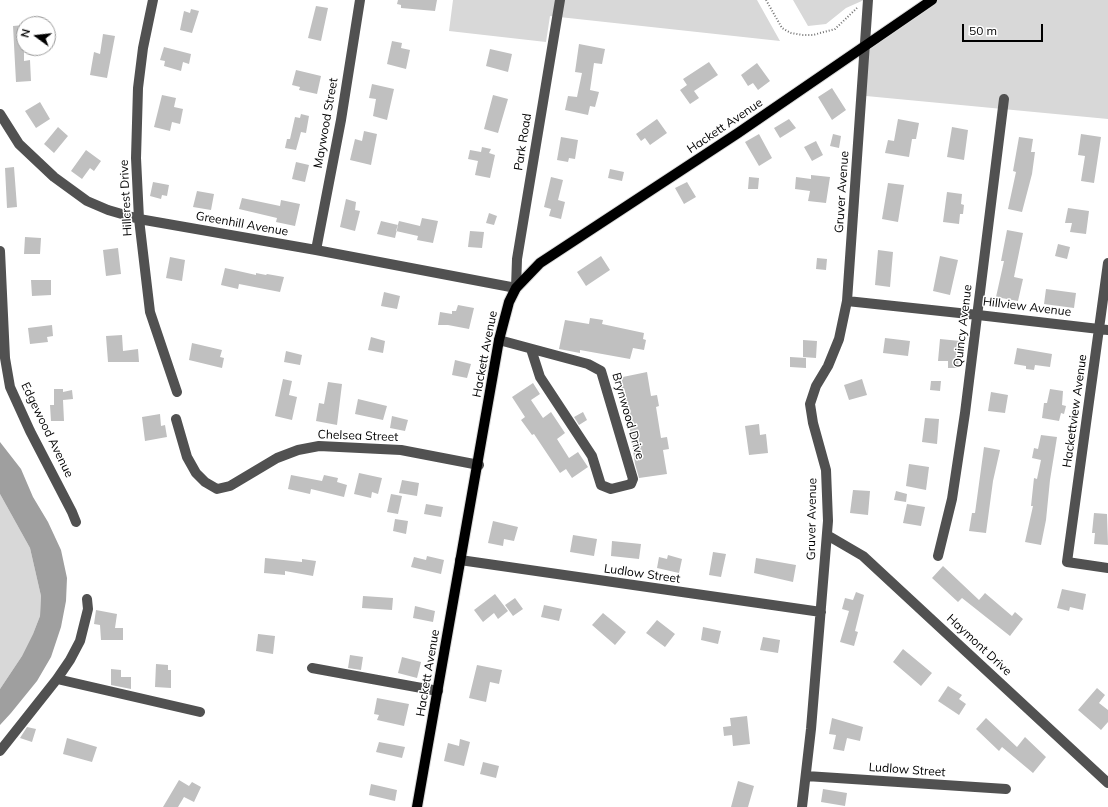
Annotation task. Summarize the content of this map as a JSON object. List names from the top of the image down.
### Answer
{
  "streets": {
    "main road": ["Hackett Avenue"],
    "street": [
      "Maywood Street",
      "Park Road",
      "Gruver Avenue",
      "Hillcrest Drive",
      "Greenhill Avenue",
      "Hillview Avenue",
      "Quincy Avenue",
      "Hackettview Avenue",
      "Brynwood Drive",
      "Edgewood Avenue",
      "Chelsea Street",
      "Ludlow Street",
      "Haymont Drive"
    ]
  },
  "crossings": [
    ["Maywood Street", "Greenhill Avenue"],
    ["Hackett Avenue", "Park Road"],
    ["Hackett Avenue", "Gruver Avenue"],
    ["Hackett Avenue", "Greenhill Avenue"],
    ["Hackett Avenue", "Brynwood Drive"],
    ["Hackett Avenue", "Chelsea Street"],
    ["Hackett Avenue", "Ludlow Street"],
    ["Park Road", "Greenhill Avenue"],
    ["Gruver Avenue", "Hillview Avenue"],
    ["Gruver Avenue", "Ludlow Street"],
    ["Gruver Avenue", "Haymont Drive"],
    ["Hillcrest Drive", "Greenhill Avenue"],
    ["Hillview Avenue", "Quincy Avenue"],
    ["Hillview Avenue", "Hackettview Avenue"]
  ],
  "scale_bar": "50 m",
  "north": "left"
}
